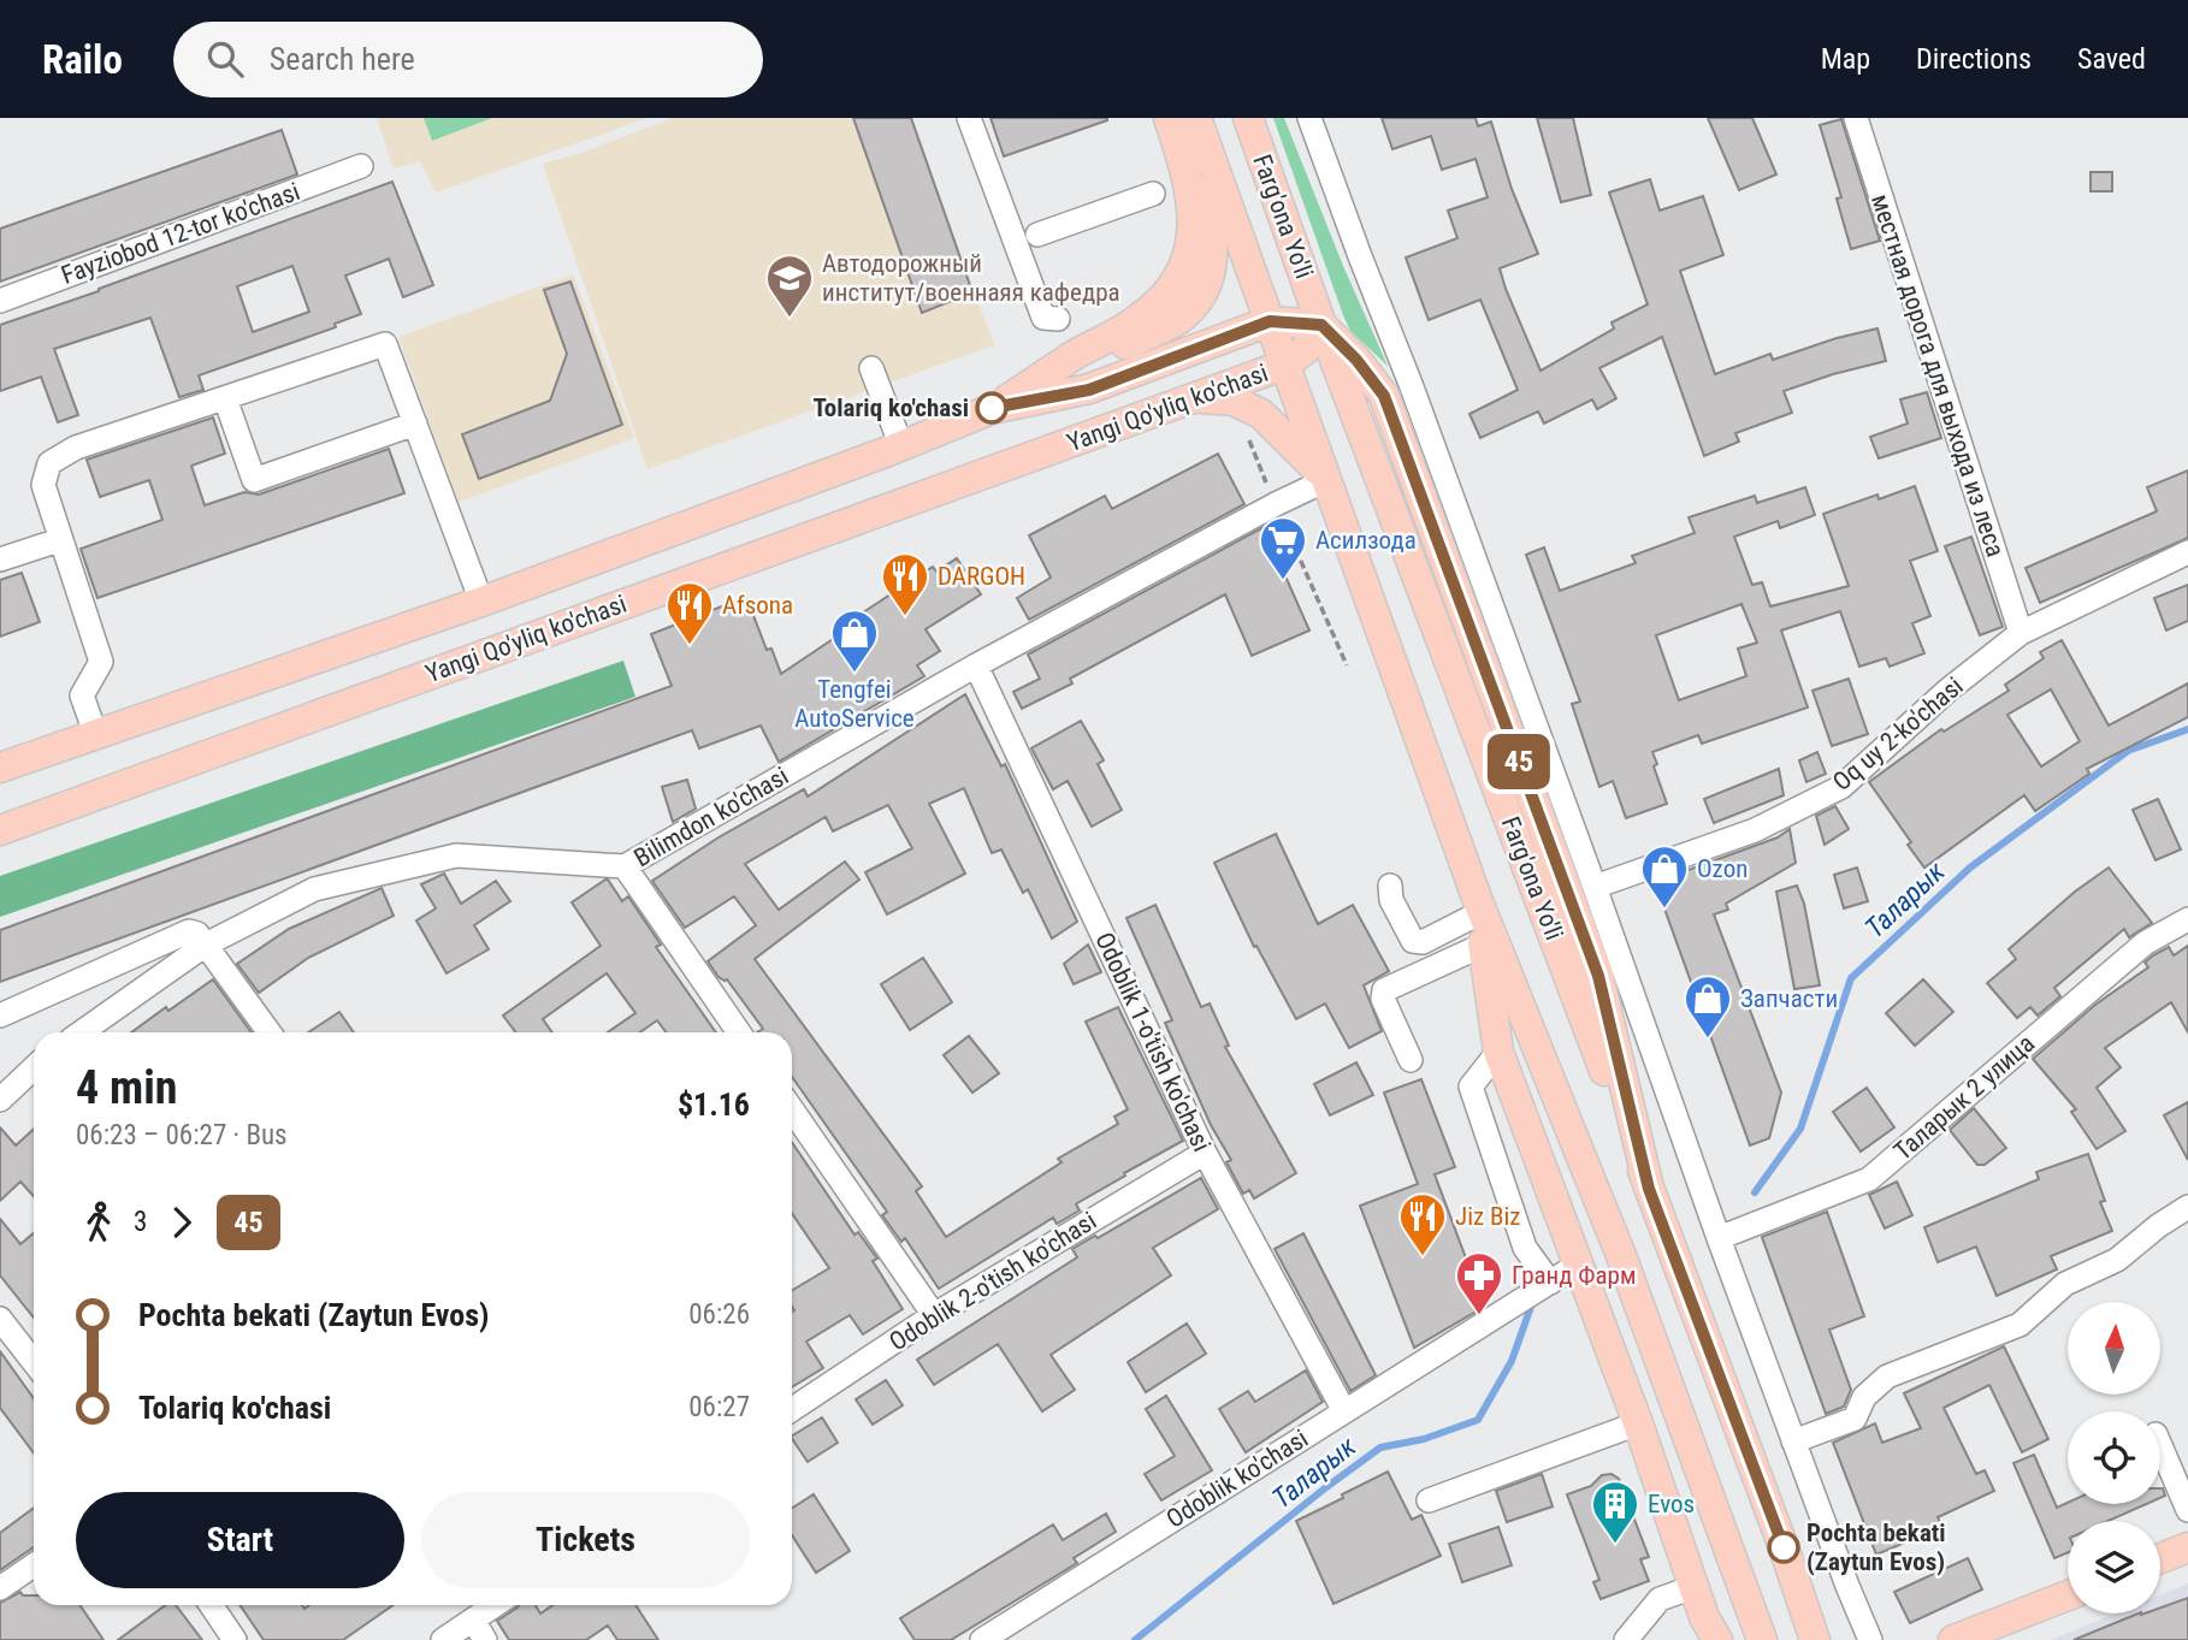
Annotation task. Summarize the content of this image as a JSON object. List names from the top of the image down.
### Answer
{
  "streets": {
    "main road": ["Farg'ona Yo'li", "Yangi Qo'yliq ko'chasi"],
    "street": [
      "Fayziobod 12-tor ko'chasi",
      "местная дорога для выхода из леса",
      "Oq uy 2-ko'chasi",
      "Bilimdon ko'chasi",
      "Odoblik 1-o'tish ko'chasi",
      "Таларык 2 улица",
      "Odoblik 2-o'tish ko'chasi",
      "Odoblik ko'chasi"
    ]
  },
  "crossings": [
    ["Farg'ona Yo'li", "Yangi Qo'yliq ko'chasi"],
    ["Farg'ona Yo'li", "Bilimdon ko'chasi"],
    ["местная дорога для выхода из леса", "Oq uy 2-ko'chasi"],
    ["Bilimdon ko'chasi", "Odoblik 1-o'tish ko'chasi"],
    ["Odoblik 1-o'tish ko'chasi", "Odoblik 2-o'tish ko'chasi"],
    ["Odoblik 1-o'tish ko'chasi", "Odoblik ko'chasi"]
  ],
  "water": ["Таларык"],
  "places": {
    "school or university": ["Автодорожный институт/военнаяя кафедра"],
    "other": ["Tolariq ko'chasi", "Pochta bekati (Zaytun Evos)"],
    "supermarket": ["Асилзода"],
    "restaurant": ["DARGOH", "Afsona", "Jiz Biz"],
    "shop": ["Tengfei AutoService", "Ozon", "Запчасти"],
    "pharmacy": ["Гранд Фарм"],
    "building": ["Evos"]
  },
  "lines": ["bus line 45"],
  "north": "top",
  "page": {
    "header": "Railo",
    "search": "Search here",
    "nav": ["Map", "Directions", "Saved"],
    "on_map": "45",
    "heading": ["4 min", "06:23 – 06:27 · Bus", "$1.16"],
    "legs": ["3", "45"],
    "list": [
      {
        "name": "Pochta bekati (Zaytun Evos)",
        "value": "06:26"
      },
      {
        "name": "Tolariq ko'chasi",
        "value": "06:27"
      }
    ],
    "buttons": ["Start", "Tickets"]
  }
}
